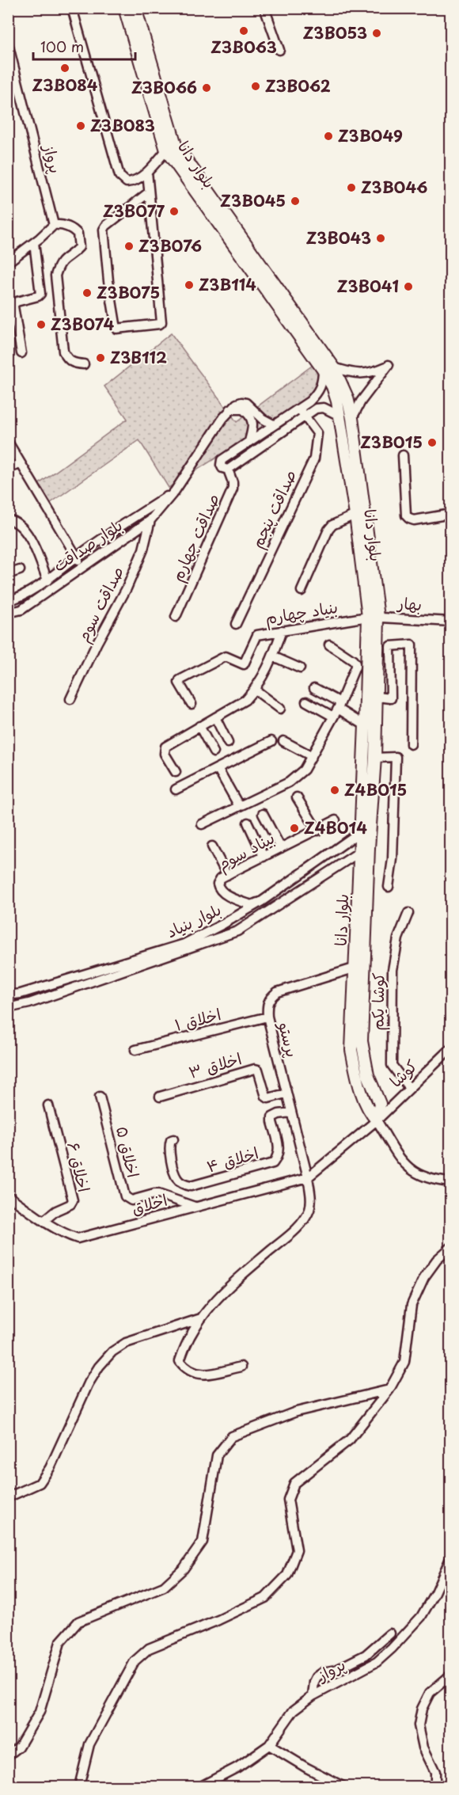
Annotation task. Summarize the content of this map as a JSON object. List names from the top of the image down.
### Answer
{
  "streets": {
    "street": [
      "پرواز",
      "بلوار دانا",
      "صداقت پنجم",
      "صداقت چهارم",
      "بلوار صداقت",
      "صداقت سوم",
      "بهار",
      "بنیاد چهارم",
      "بیناد سوم",
      "بلوار بنیاد",
      "کوشا یکم",
      "اخلاق ۱",
      "پرستو",
      "اخلاق ۳",
      "کوشا",
      "اخلاق ۵",
      "اخلاق ۴",
      "اخلاق ۶",
      "اخلاق"
    ]
  },
  "crossings": [
    ["بلوار دانا", "بهار"],
    ["بلوار دانا", "بنیاد چهارم"],
    ["بلوار دانا", "بلوار بنیاد"],
    ["بلوار دانا", "پرستو"],
    ["بلوار دانا", "کوشا"],
    ["بلوار صداقت", "صداقت سوم"],
    ["بهار", "بنیاد چهارم"],
    ["بیناد سوم", "بلوار بنیاد"],
    ["کوشا یکم", "کوشا"],
    ["اخلاق ۱", "پرستو"],
    ["پرستو", "اخلاق ۳"],
    ["پرستو", "اخلاق ۴"],
    ["پرستو", "اخلاق"],
    ["اخلاق ۵", "اخلاق"],
    ["اخلاق ۶", "اخلاق"]
  ],
  "places": [
    "Z3B063",
    "Z3B053",
    "Z3B084",
    "Z3B062",
    "Z3B066",
    "Z3B083",
    "Z3B049",
    "Z3B046",
    "Z3B045",
    "Z3B077",
    "Z3B043",
    "Z3B076",
    "Z3B114",
    "Z3B041",
    "Z3B075",
    "Z3B074",
    "Z3B112",
    "Z3B015",
    "Z4B015",
    "Z4B014"
  ],
  "scale_bar": "100 m"
}
